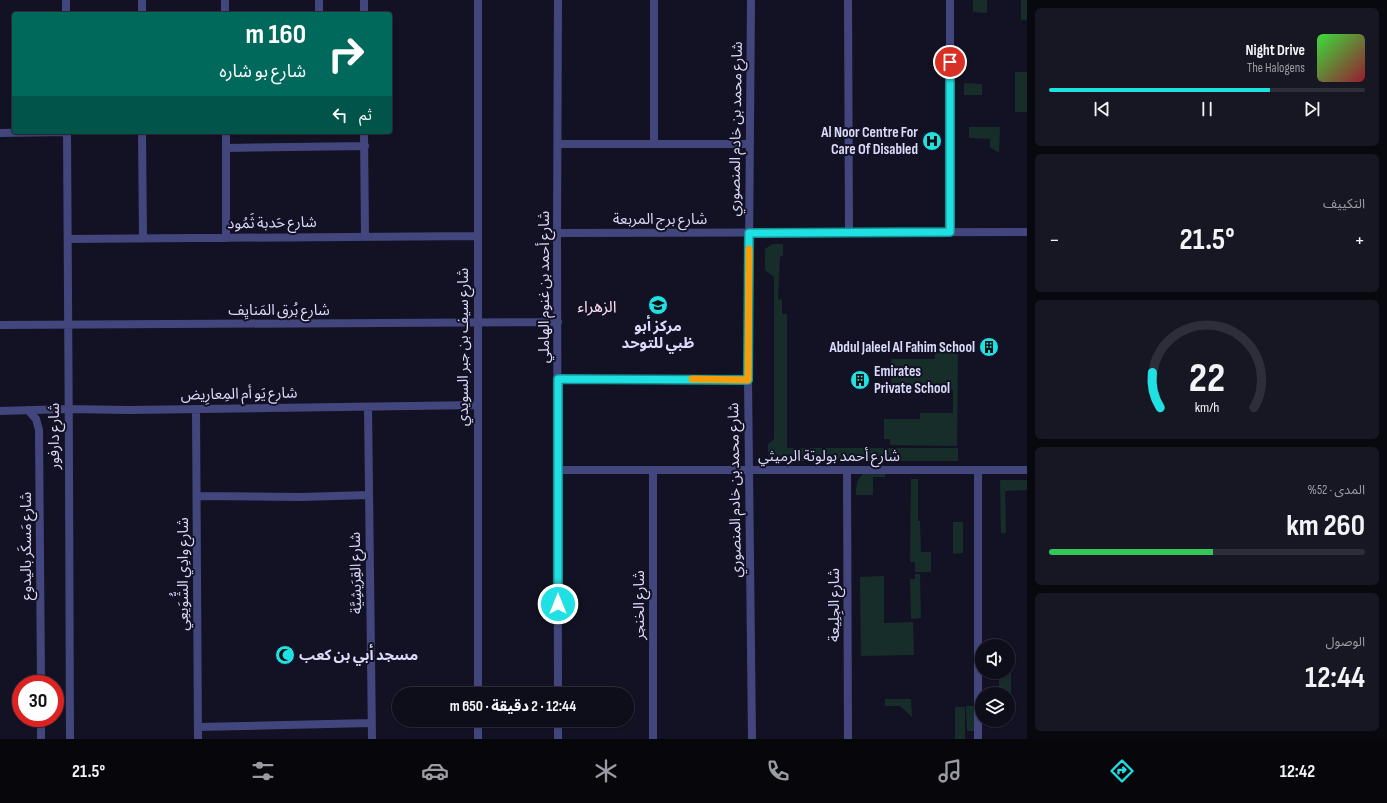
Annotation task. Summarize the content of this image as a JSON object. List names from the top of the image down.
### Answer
{
  "streets": {
    "street": [
      "شارع محمد بن خادم المنصوري",
      "شارع برج المربعة",
      "شارع حَدبة ثَمُود",
      "شارع أحمد بن غنوم الهاملي",
      "شارع بُرق المَنايِف",
      "شارع سيف بن جبر السويدي",
      "شارع يَو أم المِعارِيض",
      "شارع دارفور",
      "شارع أحمد بولوتة الرميثي",
      "شارع مَسكَر باليدوع",
      "شارع القِرَيشِيَّة",
      "شارع وادِي الشُّوَيعِي",
      "شارع الخنجر",
      "شارع الجِلِيعة"
    ]
  },
  "crossings": [
    ["شارع محمد بن خادم المنصوري", "شارع برج المربعة"],
    ["شارع محمد بن خادم المنصوري", "شارع أحمد بولوتة الرميثي"],
    ["شارع برج المربعة", "شارع أحمد بن غنوم الهاملي"],
    ["شارع حَدبة ثَمُود", "شارع سيف بن جبر السويدي"],
    ["شارع حَدبة ثَمُود", "شارع دارفور"],
    ["شارع أحمد بن غنوم الهاملي", "شارع بُرق المَنايِف"],
    ["شارع أحمد بن غنوم الهاملي", "شارع أحمد بولوتة الرميثي"],
    ["شارع بُرق المَنايِف", "شارع سيف بن جبر السويدي"],
    ["شارع بُرق المَنايِف", "شارع دارفور"],
    ["شارع سيف بن جبر السويدي", "شارع يَو أم المِعارِيض"],
    ["شارع يَو أم المِعارِيض", "شارع دارفور"],
    ["شارع يَو أم المِعارِيض", "شارع مَسكَر باليدوع"],
    ["شارع يَو أم المِعارِيض", "شارع القِرَيشِيَّة"],
    ["شارع يَو أم المِعارِيض", "شارع وادِي الشُّوَيعِي"],
    ["شارع أحمد بولوتة الرميثي", "شارع الخنجر"],
    ["شارع أحمد بولوتة الرميثي", "شارع الجِلِيعة"]
  ],
  "districts": ["الزهراء"],
  "places": {
    "hospital": ["Al Noor Centre For Care Of Disabled"],
    "school or university": ["مركز أبو ظبي للتوحد"],
    "building": ["Abdul Jaleel Al Fahim School", "Emirates Private School"],
    "mosque": ["مسجد أبي بن كعب"]
  },
  "page": {
    "turn": ["160 m", "شارع بو شاره"],
    "song": ["Night Drive", "The Halogens"],
    "then": "ثم",
    "tile": [
      "التكييف",
      ["المدى · 52%", "260 km"],
      ["الوصول", "12:44"]
    ],
    "heat": ["−", "21.5°", "+"],
    "limit": "30",
    "trip": "12:44 · 2 دقيقة · 650 m",
    "tabs": ["12:42", "21.5°"],
    "gauge": ["22", "km/h"]
  }
}
